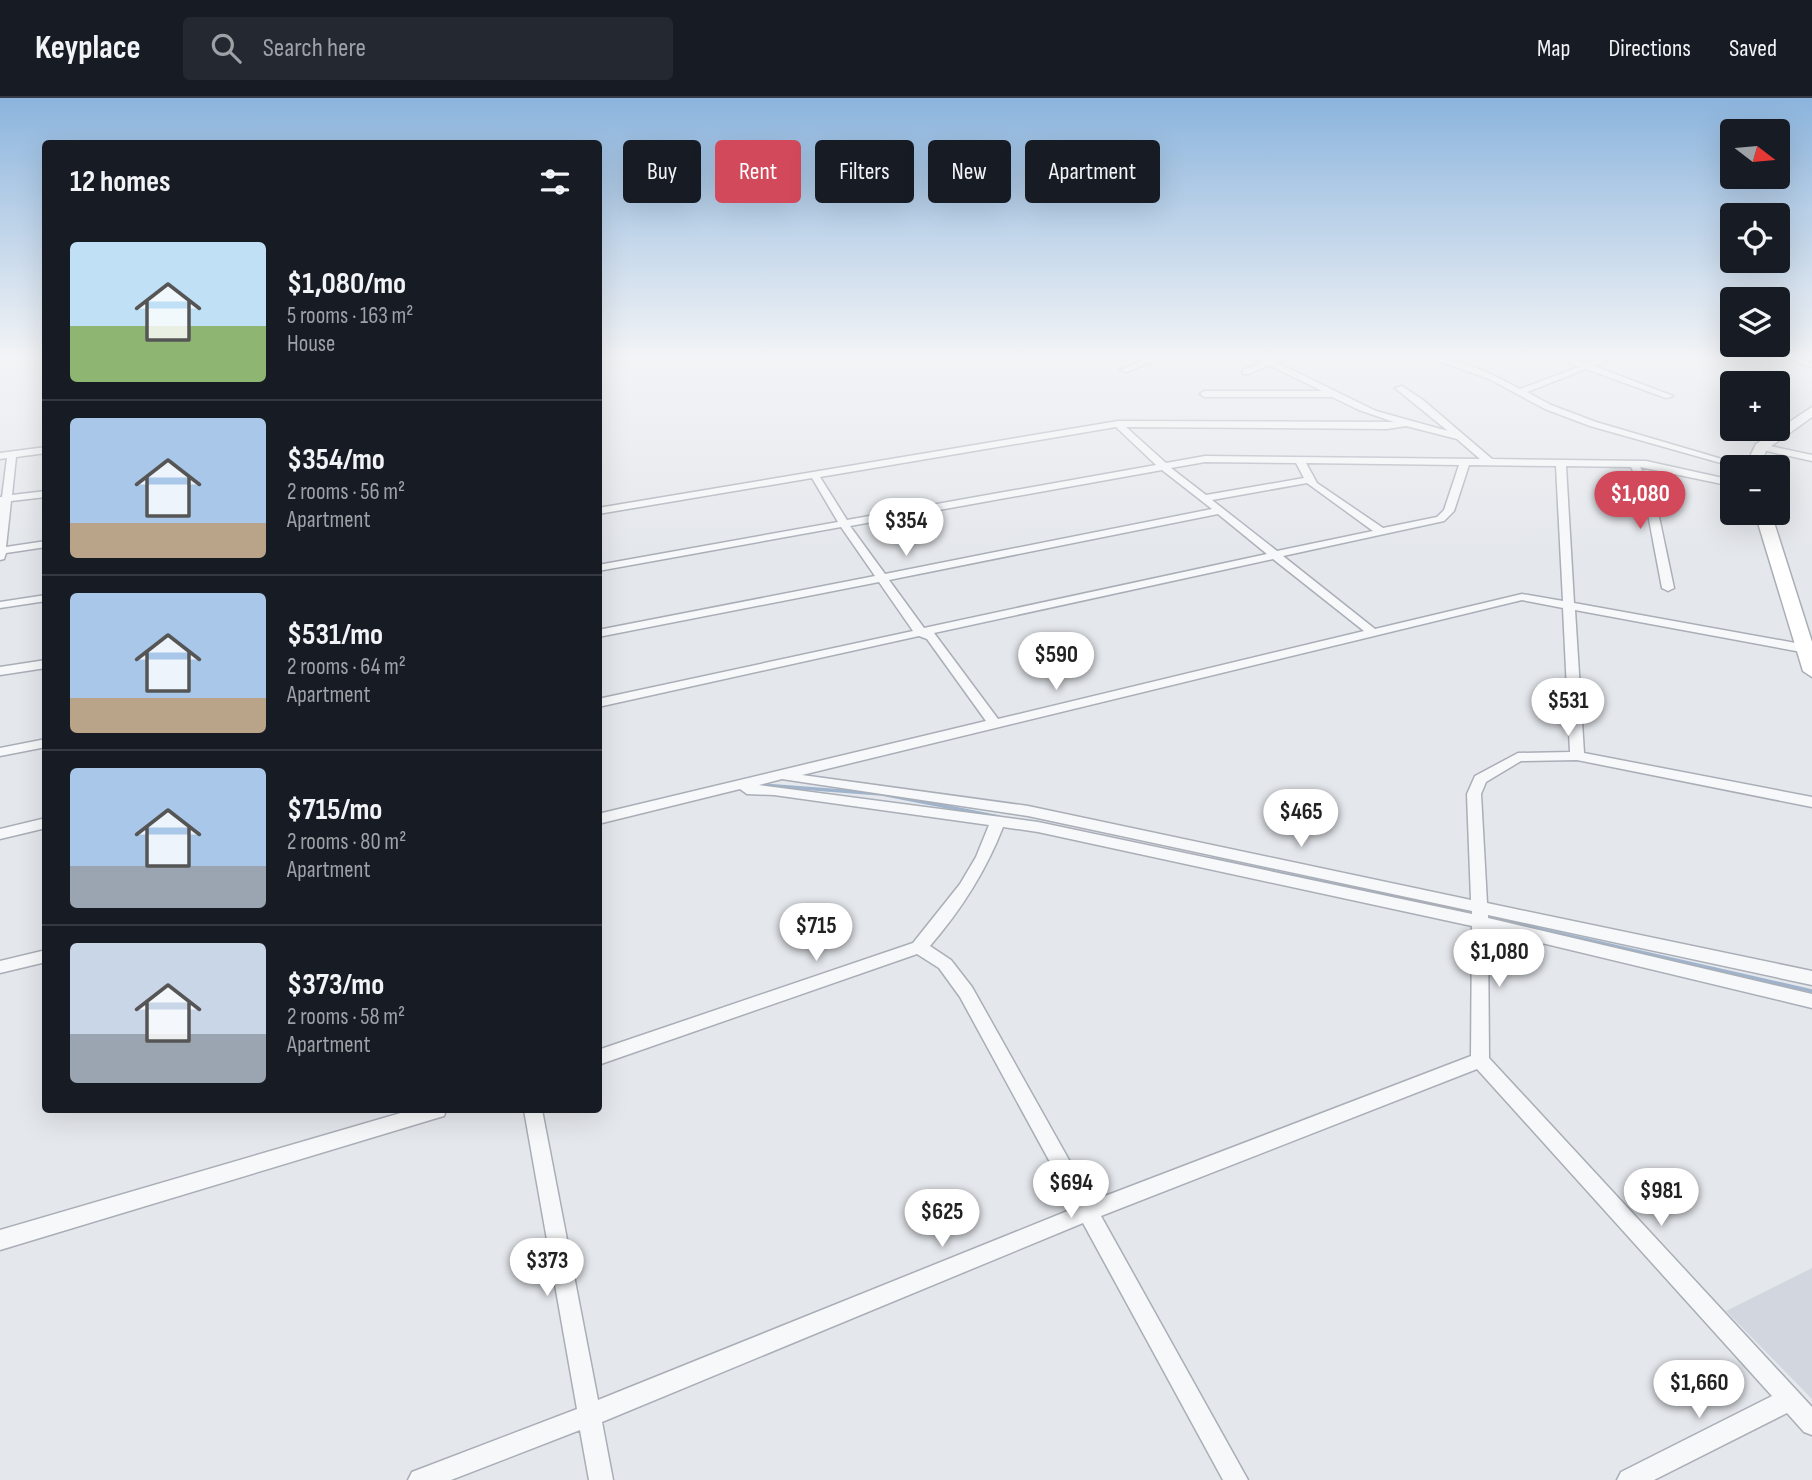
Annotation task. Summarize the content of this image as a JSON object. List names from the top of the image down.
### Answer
{
  "north": "right",
  "page": {
    "header": "Keyplace",
    "search": "Search here",
    "nav": ["Map", "Directions", "Saved"],
    "map_buttons": ["+", "−"],
    "chip": [
      "Buy",
      "Rent",
      "Filters",
      "New",
      "Apartment"
    ],
    "heading": "12 homes",
    "list": [
      {
        "name": "$1,080/mo",
        "note": "5 rooms · 163 m² · House"
      },
      {
        "name": "$354/mo",
        "note": "2 rooms · 56 m² · Apartment"
      },
      {
        "name": "$531/mo",
        "note": "2 rooms · 64 m² · Apartment"
      },
      {
        "name": "$715/mo",
        "note": "2 rooms · 80 m² · Apartment"
      },
      {
        "name": "$373/mo",
        "note": "2 rooms · 58 m² · Apartment"
      }
    ],
    "price": [
      "$1,080",
      "$354",
      "$590",
      "$531",
      "$465",
      "$715",
      "$1,080",
      "$694",
      "$981",
      "$625",
      "$373",
      "$1,660"
    ]
  }
}
